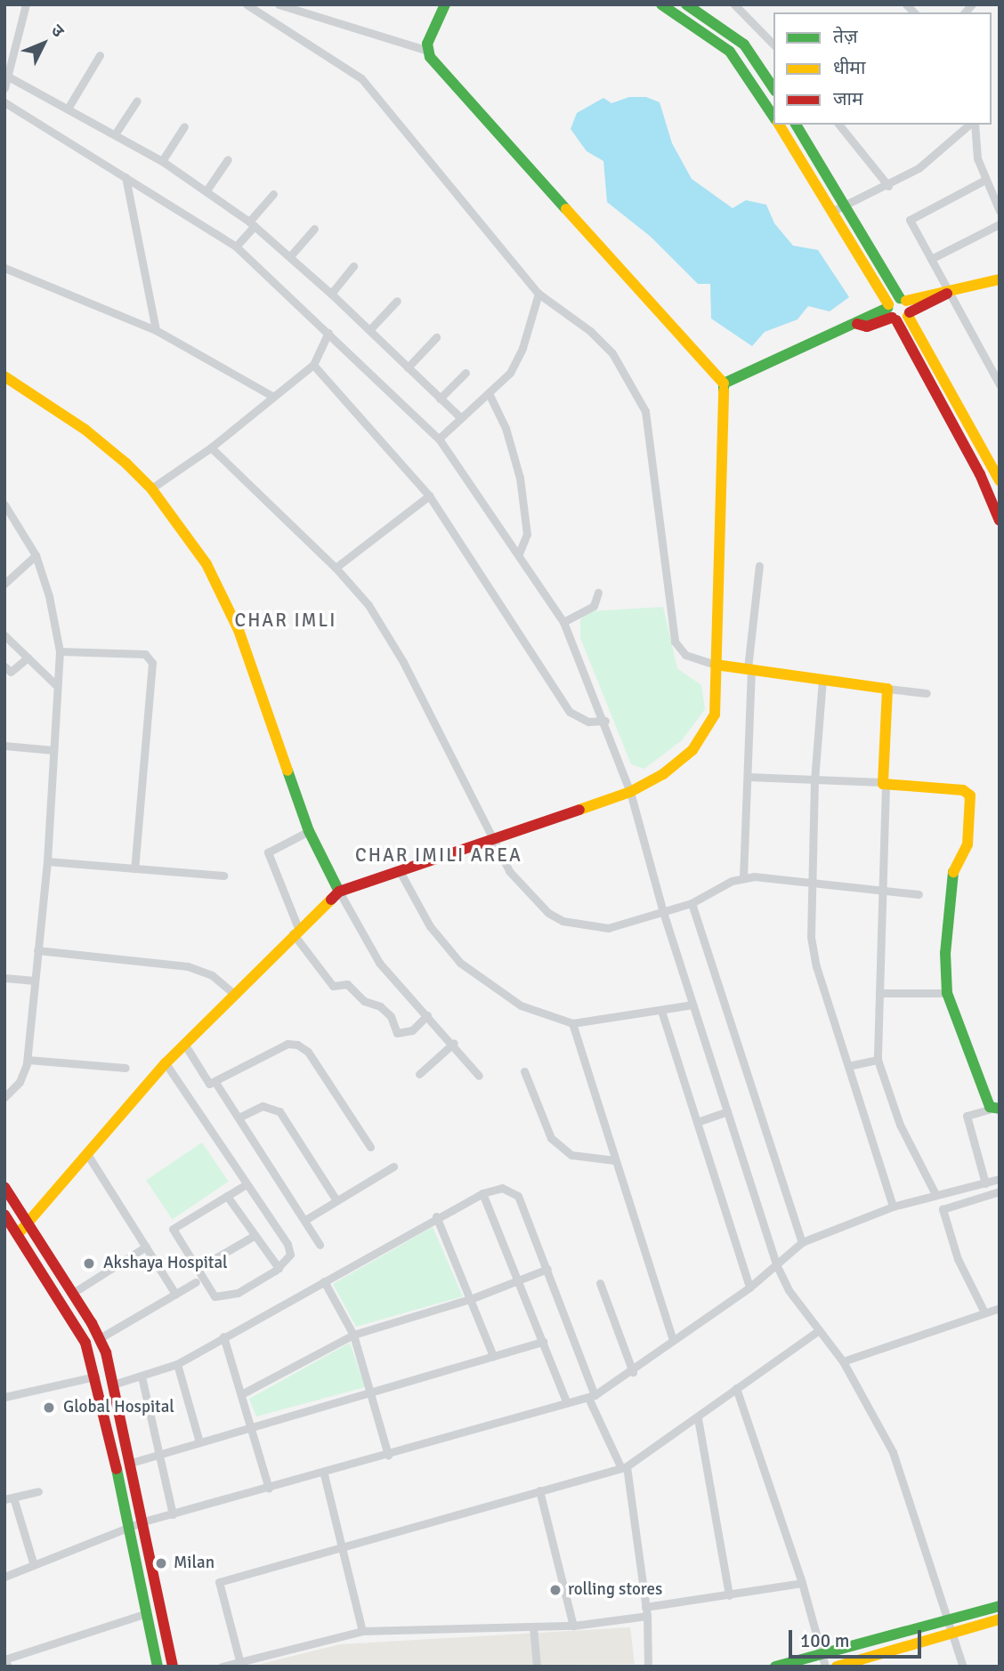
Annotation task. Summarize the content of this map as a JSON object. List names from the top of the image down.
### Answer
{
  "districts": ["CHAR IMLI", "CHAR IMILI AREA"],
  "places": [
    "Akshaya Hospital",
    "Global Hospital",
    "Milan",
    "rolling stores"
  ],
  "legend": ["तेज़", "धीमा", "जाम"],
  "scale_bar": "100 m",
  "north": "top right"
}
